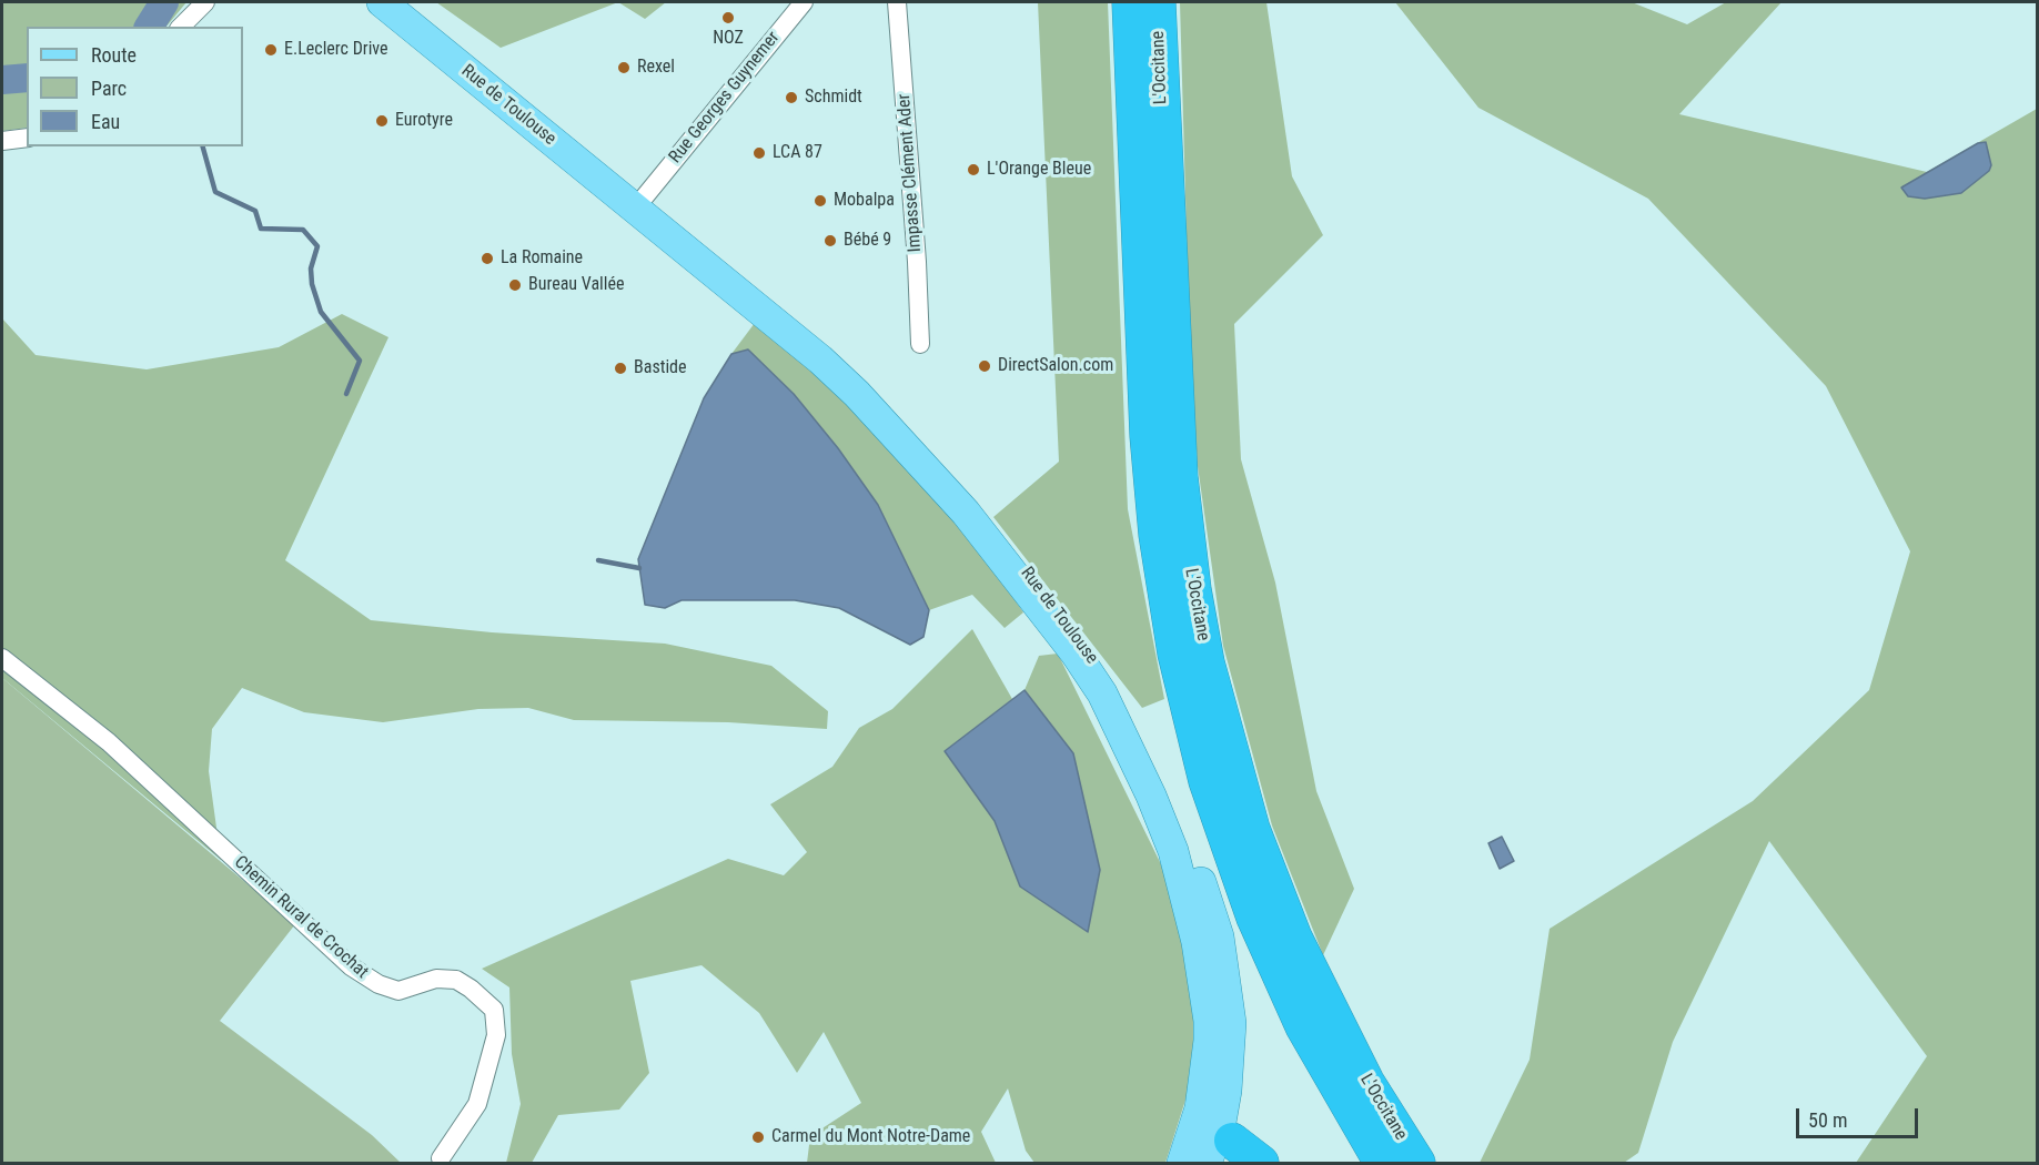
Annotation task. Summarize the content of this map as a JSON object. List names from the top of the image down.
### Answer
{
  "streets": {
    "highway": ["L'Occitane"],
    "main road": ["Rue de Toulouse"],
    "street": ["Rue Georges Guynemer", "Impasse Clément Ader", "Chemin Rural de Crochat"]
  },
  "crossings": [
    ["Rue Georges Guynemer", "Rue de Toulouse"]
  ],
  "places": [
    "NOZ",
    "E.Leclerc Drive",
    "Rexel",
    "Schmidt",
    "Eurotyre",
    "LCA 87",
    "L'Orange Bleue",
    "Mobalpa",
    "Bébé 9",
    "La Romaine",
    "Bureau Vallée",
    "DirectSalon.com",
    "Bastide",
    "Carmel du Mont Notre-Dame"
  ],
  "legend": ["Route", "Parc", "Eau"],
  "scale_bar": "50 m"
}
